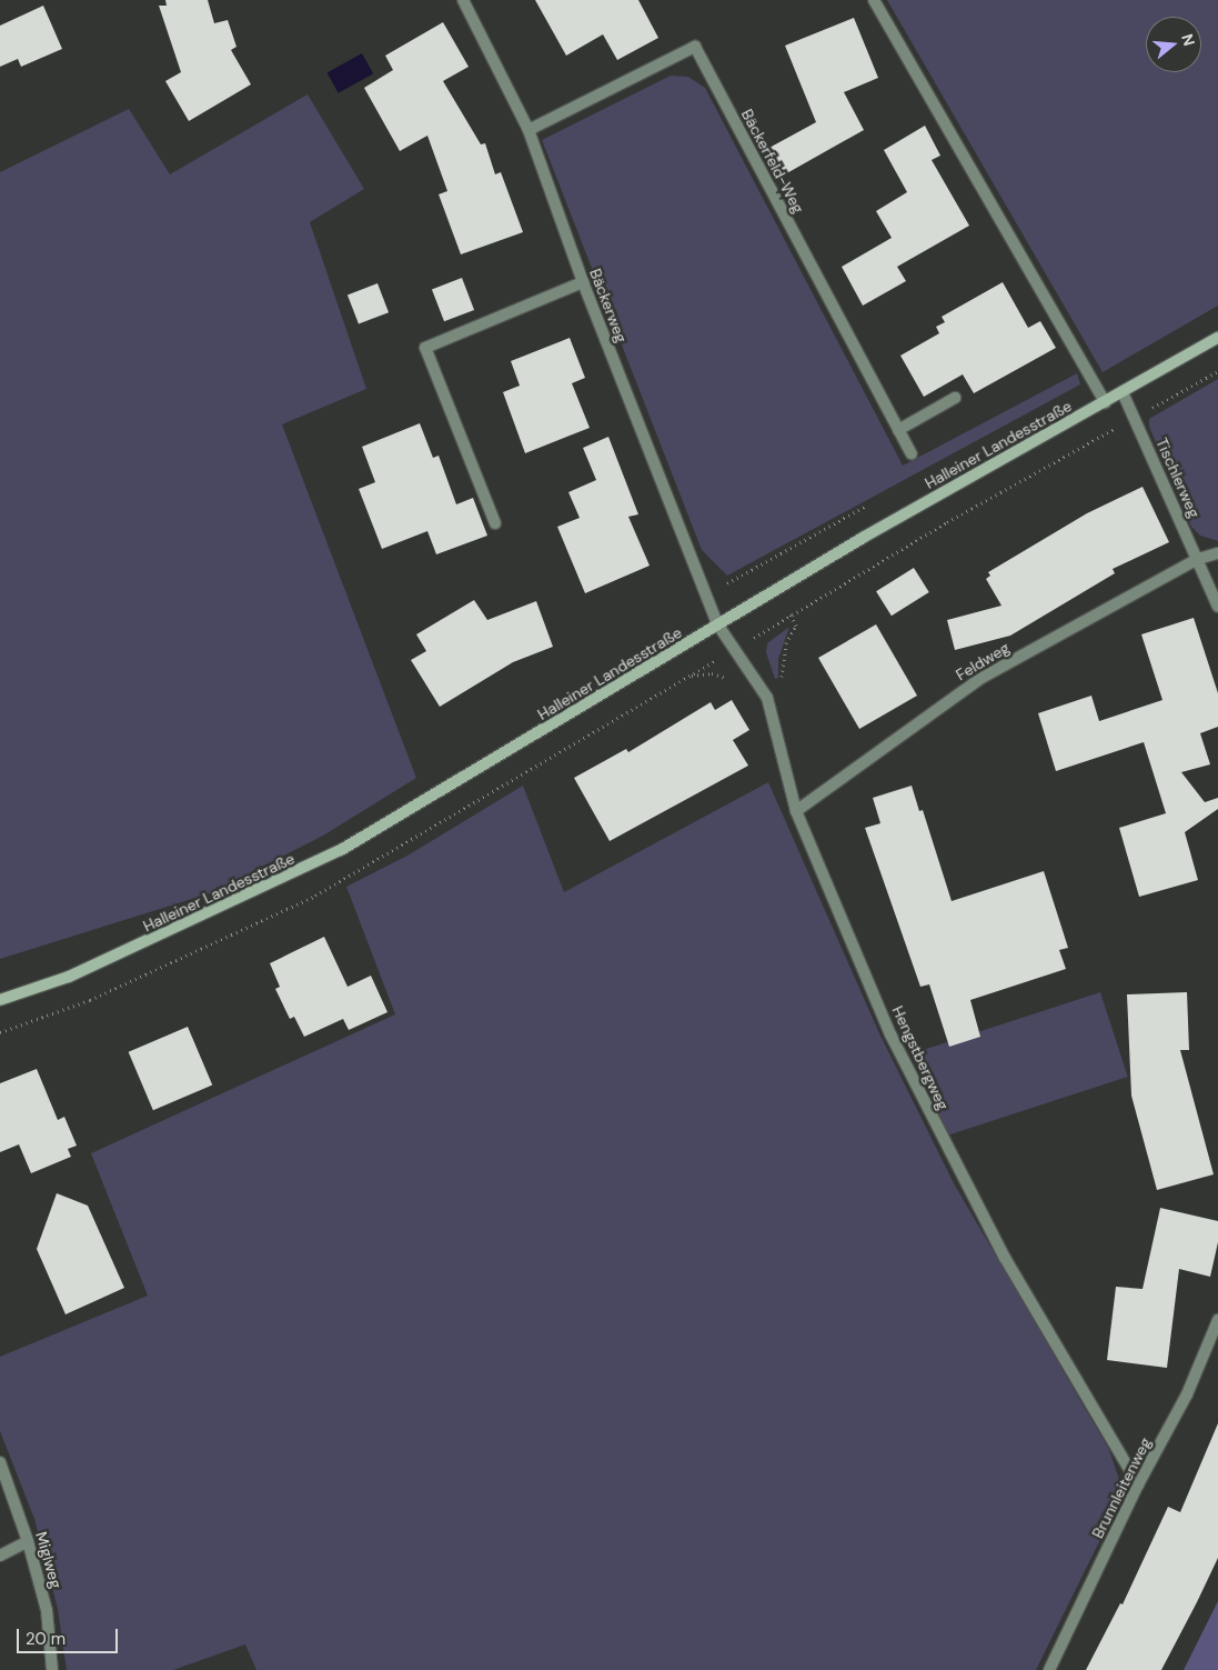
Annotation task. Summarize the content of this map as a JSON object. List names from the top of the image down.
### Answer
{
  "streets": {
    "main road": ["Halleiner Landesstraße"],
    "street": [
      "Bäckerfeld-Weg",
      "Bäckerweg",
      "Tischlerweg",
      "Feldweg",
      "Hengstbergweg",
      "Brunnleitenweg",
      "Miglweg"
    ]
  },
  "crossings": [
    ["Bäckerfeld-Weg", "Bäckerweg"],
    ["Bäckerweg", "Halleiner Landesstraße"],
    ["Bäckerweg", "Hengstbergweg"],
    ["Halleiner Landesstraße", "Tischlerweg"],
    ["Halleiner Landesstraße", "Hengstbergweg"],
    ["Tischlerweg", "Feldweg"],
    ["Feldweg", "Hengstbergweg"],
    ["Hengstbergweg", "Brunnleitenweg"]
  ],
  "scale_bar": "20 m",
  "north": "right"
}
